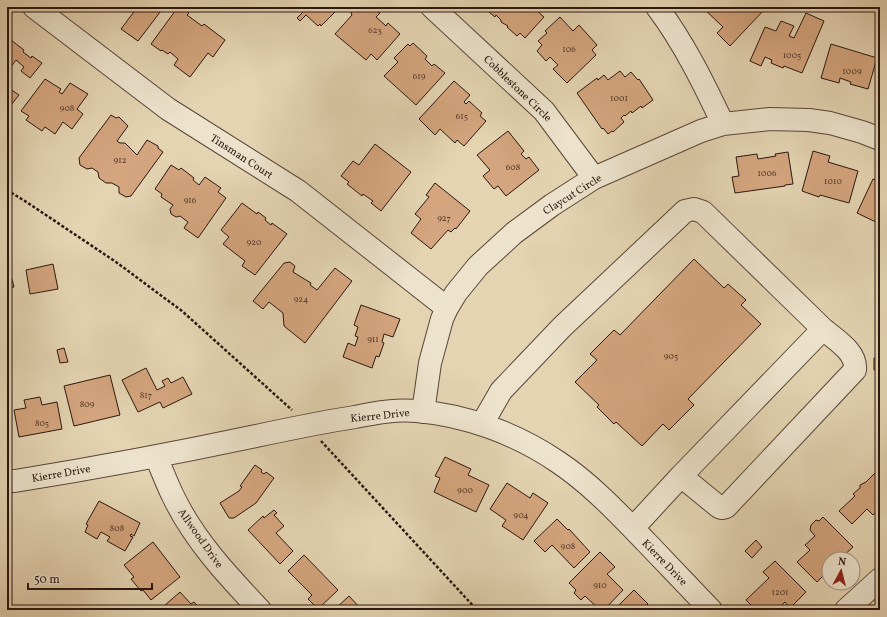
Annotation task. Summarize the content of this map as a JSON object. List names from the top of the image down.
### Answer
{
  "streets": {
    "street": [
      "Cobblestone Circle",
      "Tinsman Court",
      "Claycut Circle",
      "Kierre Drive",
      "Allwood Drive"
    ]
  },
  "crossings": [
    ["Cobblestone Circle", "Claycut Circle"],
    ["Tinsman Court", "Claycut Circle"],
    ["Claycut Circle", "Kierre Drive"],
    ["Kierre Drive", "Allwood Drive"]
  ],
  "house_numbers": [
    "623",
    "106",
    "1005",
    "1009",
    "619",
    "1001",
    "908",
    "615",
    "912",
    "608",
    "1006",
    "1010",
    "916",
    "927",
    "920",
    "924",
    "911",
    "905",
    "817",
    "809",
    "805",
    "900",
    "904",
    "808",
    "908",
    "910",
    "1201"
  ],
  "scale_bar": "50 m",
  "north": "top"
}
